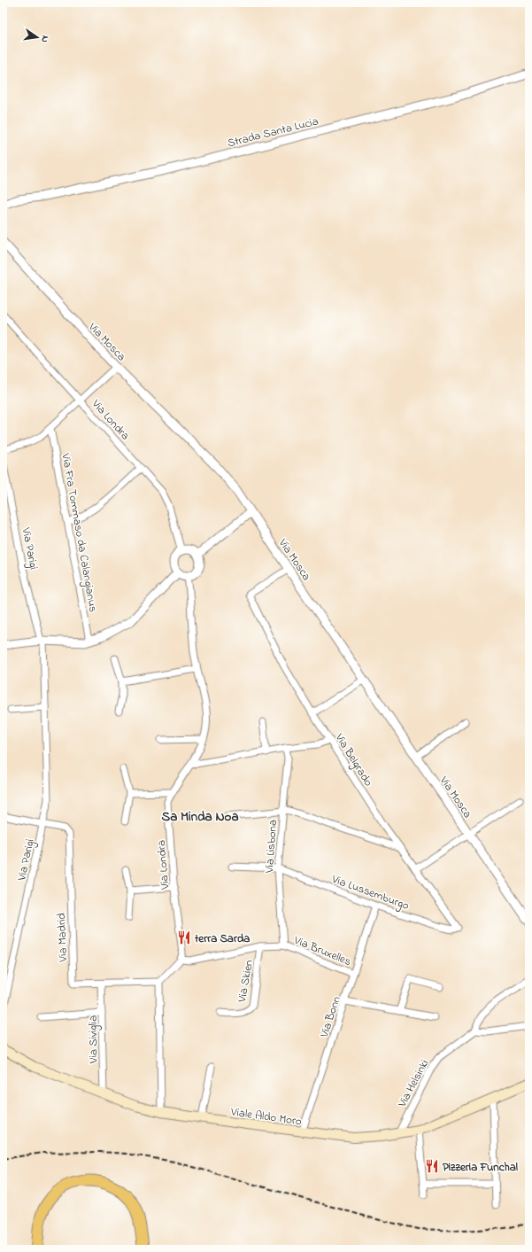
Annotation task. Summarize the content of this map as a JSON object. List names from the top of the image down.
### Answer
{
  "streets": {
    "main road": ["Viale Aldo Moro"],
    "street": [
      "Strada Santa Lucia",
      "Via Mosca",
      "Via Londra",
      "Via Fra Tommaso da Calangianus",
      "Via Parigi",
      "Via Belgrado",
      "Via Lisbona",
      "Via Lussemburgo",
      "Via Madrid",
      "Via Bruxelles",
      "Via Skien",
      "Via Bonn",
      "Via Siviglia",
      "Via Helsinki"
    ]
  },
  "crossings": [
    ["Via Mosca", "Via Belgrado"],
    ["Via Londra", "Via Bruxelles"],
    ["Via Parigi", "Via Madrid"],
    ["Via Belgrado", "Via Lussemburgo"],
    ["Via Lisbona", "Via Lussemburgo"],
    ["Via Lisbona", "Via Bruxelles"],
    ["Via Lussemburgo", "Via Bonn"],
    ["Via Madrid", "Via Siviglia"],
    ["Via Bruxelles", "Via Skien"],
    ["Via Bruxelles", "Via Bonn"],
    ["Via Bonn", "Viale Aldo Moro"],
    ["Via Siviglia", "Viale Aldo Moro"],
    ["Via Helsinki", "Viale Aldo Moro"]
  ],
  "districts": ["Sa Minda Noa"],
  "places": {
    "restaurant": ["terra Sarda", "Pizzeria Funchal"]
  },
  "north": "right"
}
